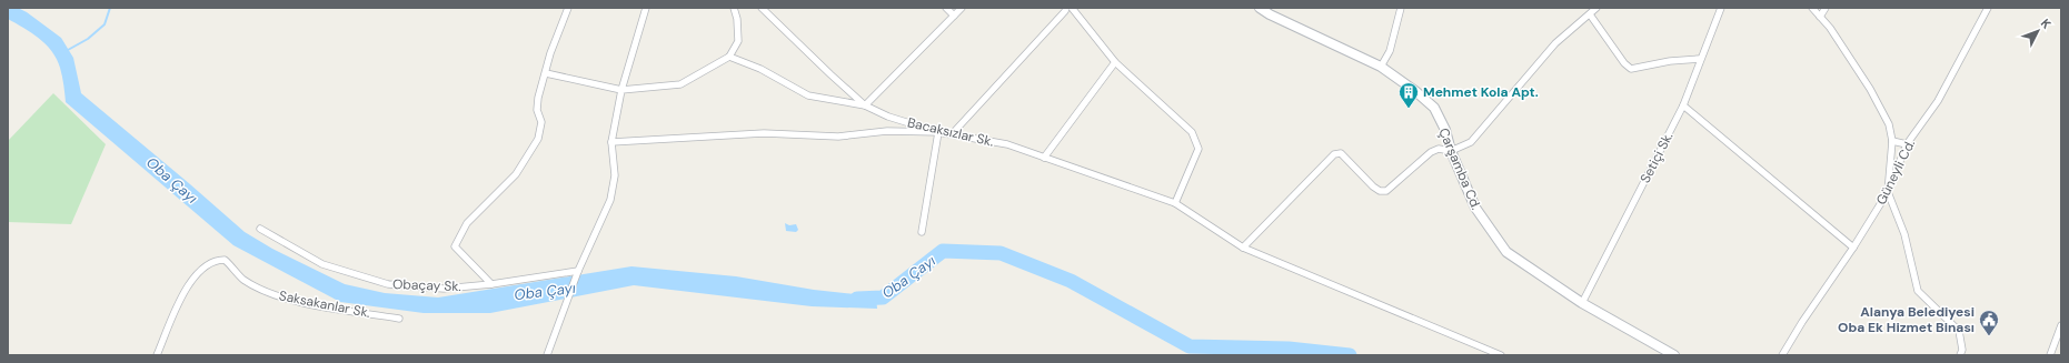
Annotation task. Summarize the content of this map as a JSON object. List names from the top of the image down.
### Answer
{
  "streets": {
    "street": [
      "Bacaksızlar Sk.",
      "Setiçi Sk.",
      "Çarşamba Cd.",
      "Güneyli Cd.",
      "Obaçay Sk.",
      "Saksakanlar Sk."
    ]
  },
  "crossings": [
    ["Setiçi Sk.", "Çarşamba Cd."]
  ],
  "water": ["Oba Çayı"],
  "places": {
    "building": ["Mehmet Kola Apt."],
    "public building": ["Alanya Belediyesi Oba Ek Hizmet Binası"]
  },
  "north": "top right"
}
